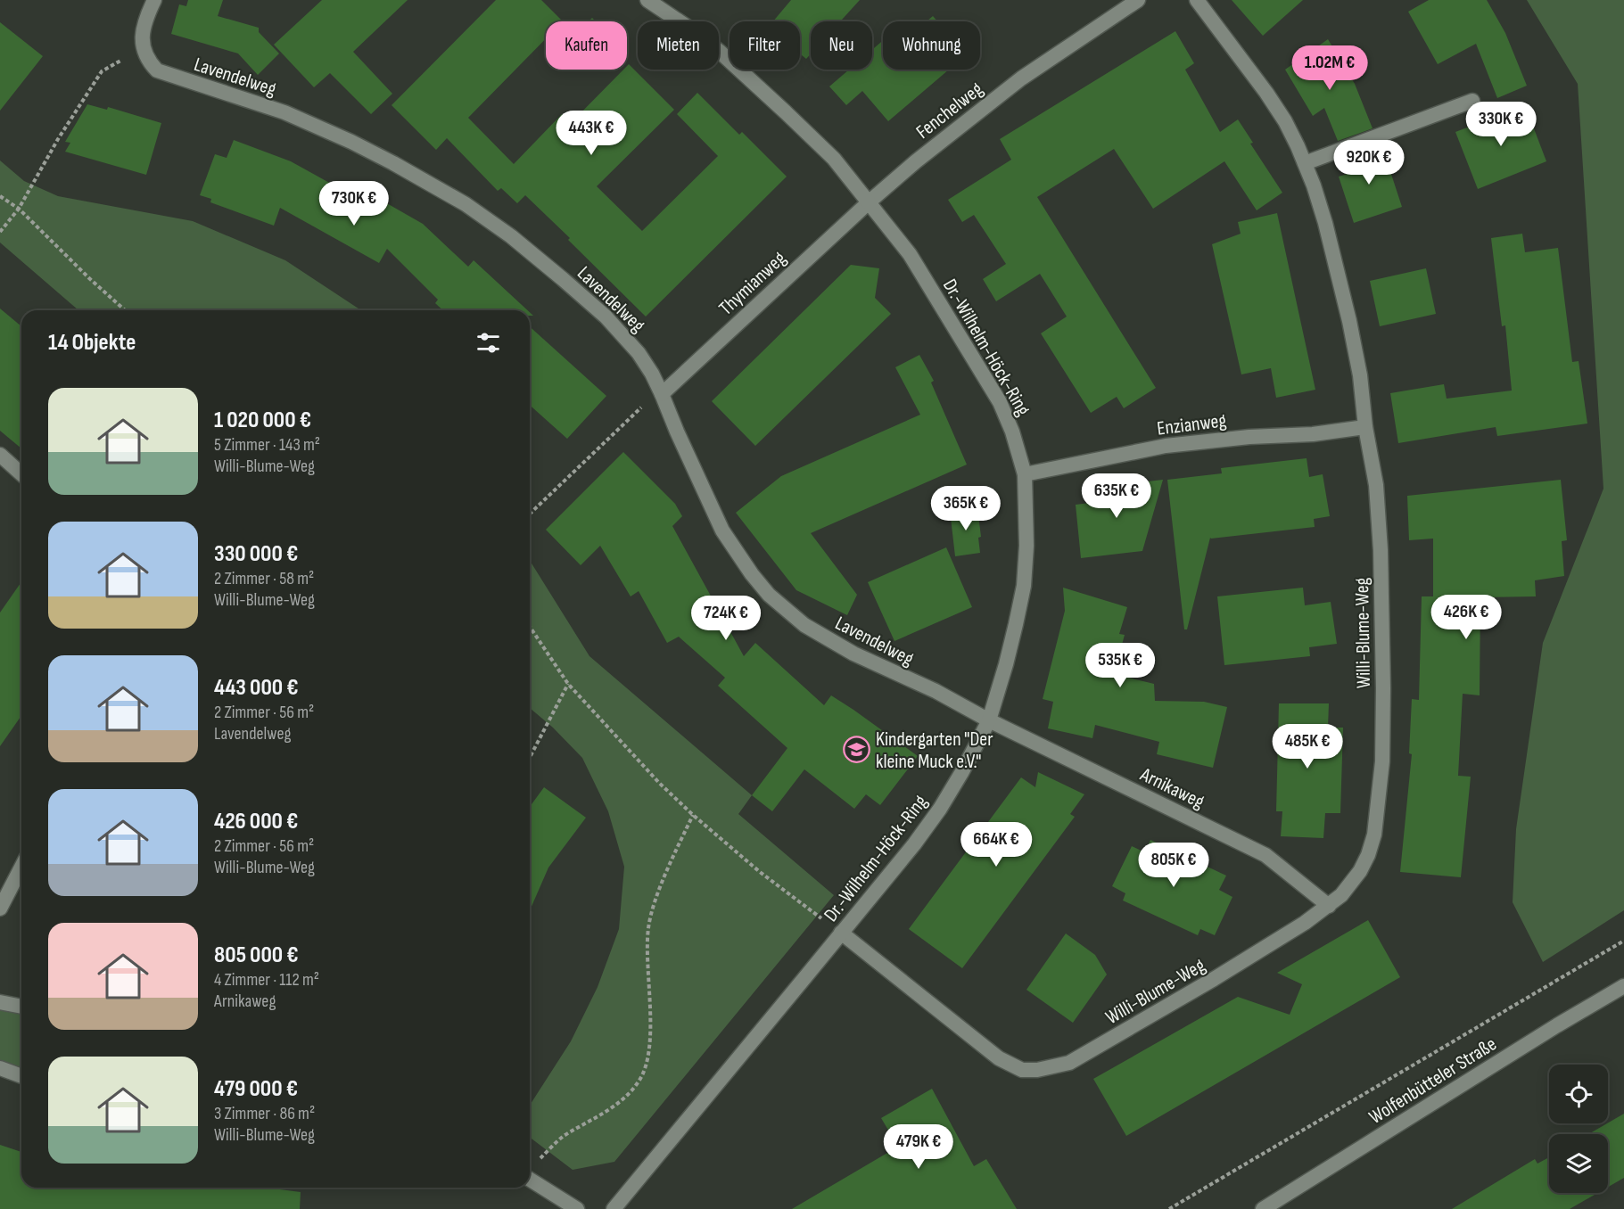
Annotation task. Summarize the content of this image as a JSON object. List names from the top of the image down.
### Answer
{
  "streets": {
    "street": [
      "Lavendelweg",
      "Fenchelweg",
      "Thymianweg",
      "Dr.-Wilhelm-Höck-Ring",
      "Enzianweg",
      "Willi-Blume-Weg",
      "Arnikaweg",
      "Wolfenbütteler Straße"
    ]
  },
  "crossings": [
    ["Lavendelweg", "Thymianweg"],
    ["Lavendelweg", "Dr.-Wilhelm-Höck-Ring"],
    ["Lavendelweg", "Arnikaweg"],
    ["Fenchelweg", "Thymianweg"],
    ["Fenchelweg", "Dr.-Wilhelm-Höck-Ring"],
    ["Thymianweg", "Dr.-Wilhelm-Höck-Ring"],
    ["Dr.-Wilhelm-Höck-Ring", "Enzianweg"],
    ["Dr.-Wilhelm-Höck-Ring", "Willi-Blume-Weg"],
    ["Dr.-Wilhelm-Höck-Ring", "Arnikaweg"],
    ["Enzianweg", "Willi-Blume-Weg"],
    ["Willi-Blume-Weg", "Arnikaweg"]
  ],
  "places": {
    "school or university": ["Kindergarten \"Der kleine Muck e.V.\""]
  },
  "page": {
    "chip": [
      "Kaufen",
      "Mieten",
      "Filter",
      "Neu",
      "Wohnung"
    ],
    "price": [
      "1.02M €",
      "330K €",
      "443K €",
      "920K €",
      "730K €",
      "635K €",
      "365K €",
      "426K €",
      "724K €",
      "535K €",
      "485K €",
      "664K €",
      "805K €",
      "479K €"
    ],
    "heading": "14 Objekte",
    "list": [
      {
        "name": "1 020 000 €",
        "note": "5 Zimmer · 143 m² · Willi-Blume-Weg"
      },
      {
        "name": "330 000 €",
        "note": "2 Zimmer · 58 m² · Willi-Blume-Weg"
      },
      {
        "name": "443 000 €",
        "note": "2 Zimmer · 56 m² · Lavendelweg"
      },
      {
        "name": "426 000 €",
        "note": "2 Zimmer · 56 m² · Willi-Blume-Weg"
      },
      {
        "name": "805 000 €",
        "note": "4 Zimmer · 112 m² · Arnikaweg"
      },
      {
        "name": "479 000 €",
        "note": "3 Zimmer · 86 m² · Willi-Blume-Weg"
      }
    ]
  }
}
